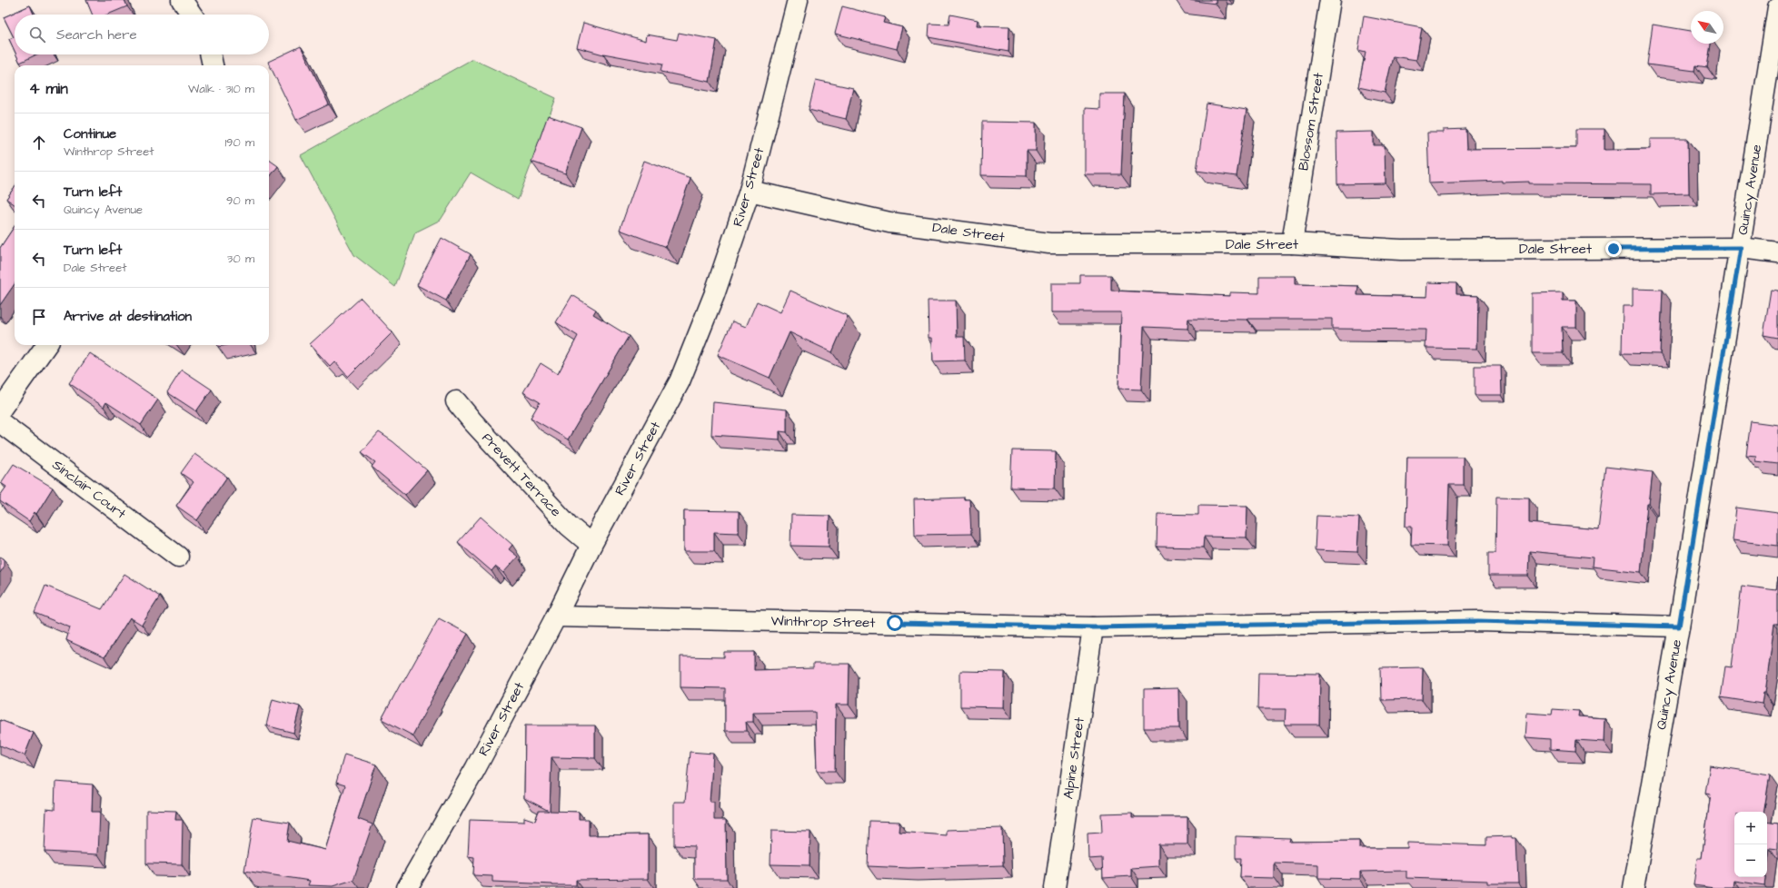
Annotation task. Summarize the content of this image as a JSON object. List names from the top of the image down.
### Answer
{
  "streets": {
    "street": [
      "Blossom Street",
      "River Street",
      "Quincy Avenue",
      "Dale Street",
      "Prevett Terrace",
      "Sinclair Court",
      "Winthrop Street",
      "Alpine Street"
    ]
  },
  "crossings": [
    ["Blossom Street", "Dale Street"],
    ["River Street", "Dale Street"],
    ["River Street", "Prevett Terrace"],
    ["River Street", "Winthrop Street"],
    ["Quincy Avenue", "Dale Street"],
    ["Quincy Avenue", "Winthrop Street"],
    ["Winthrop Street", "Alpine Street"]
  ],
  "north": "top left",
  "page": {
    "search": "Search here",
    "heading": ["4 min", "Walk · 310 m"],
    "list": [
      ["Continue", "Winthrop Street", "190 m"],
      ["Turn left", "Quincy Avenue", "90 m"],
      ["Turn left", "Dale Street", "30 m"],
      "Arrive at destination"
    ],
    "map_buttons": ["+", "−"]
  }
}
